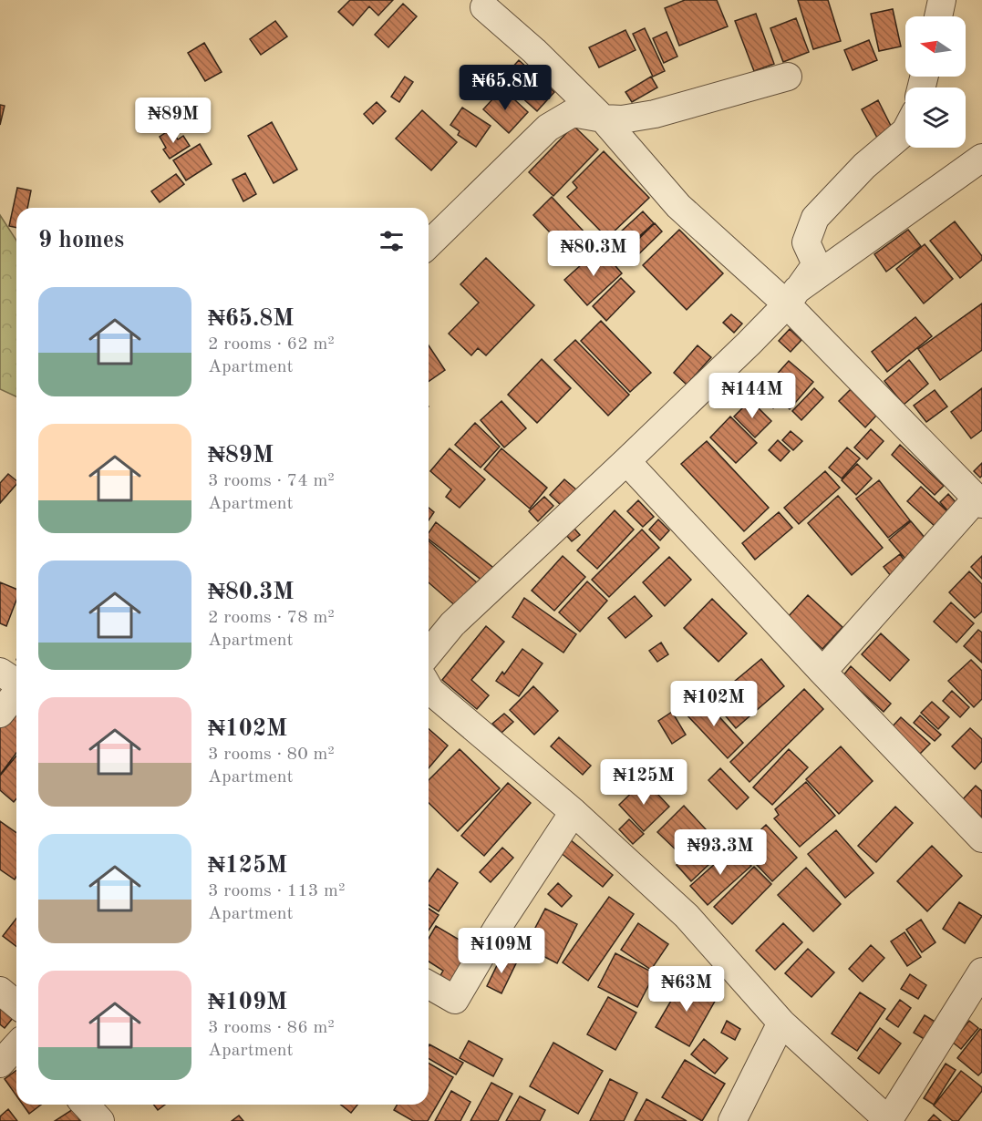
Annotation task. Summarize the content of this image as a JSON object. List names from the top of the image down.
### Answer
{
  "north": "left",
  "page": {
    "price": [
      "₦65.8M",
      "₦89M",
      "₦80.3M",
      "₦144M",
      "₦102M",
      "₦125M",
      "₦93.3M",
      "₦109M",
      "₦63M"
    ],
    "heading": "9 homes",
    "list": [
      {
        "name": "₦65.8M",
        "note": "2 rooms · 62 m² · Apartment"
      },
      {
        "name": "₦89M",
        "note": "3 rooms · 74 m² · Apartment"
      },
      {
        "name": "₦80.3M",
        "note": "2 rooms · 78 m² · Apartment"
      },
      {
        "name": "₦102M",
        "note": "3 rooms · 80 m² · Apartment"
      },
      {
        "name": "₦125M",
        "note": "3 rooms · 113 m² · Apartment"
      },
      {
        "name": "₦109M",
        "note": "3 rooms · 86 m² · Apartment"
      }
    ]
  }
}
